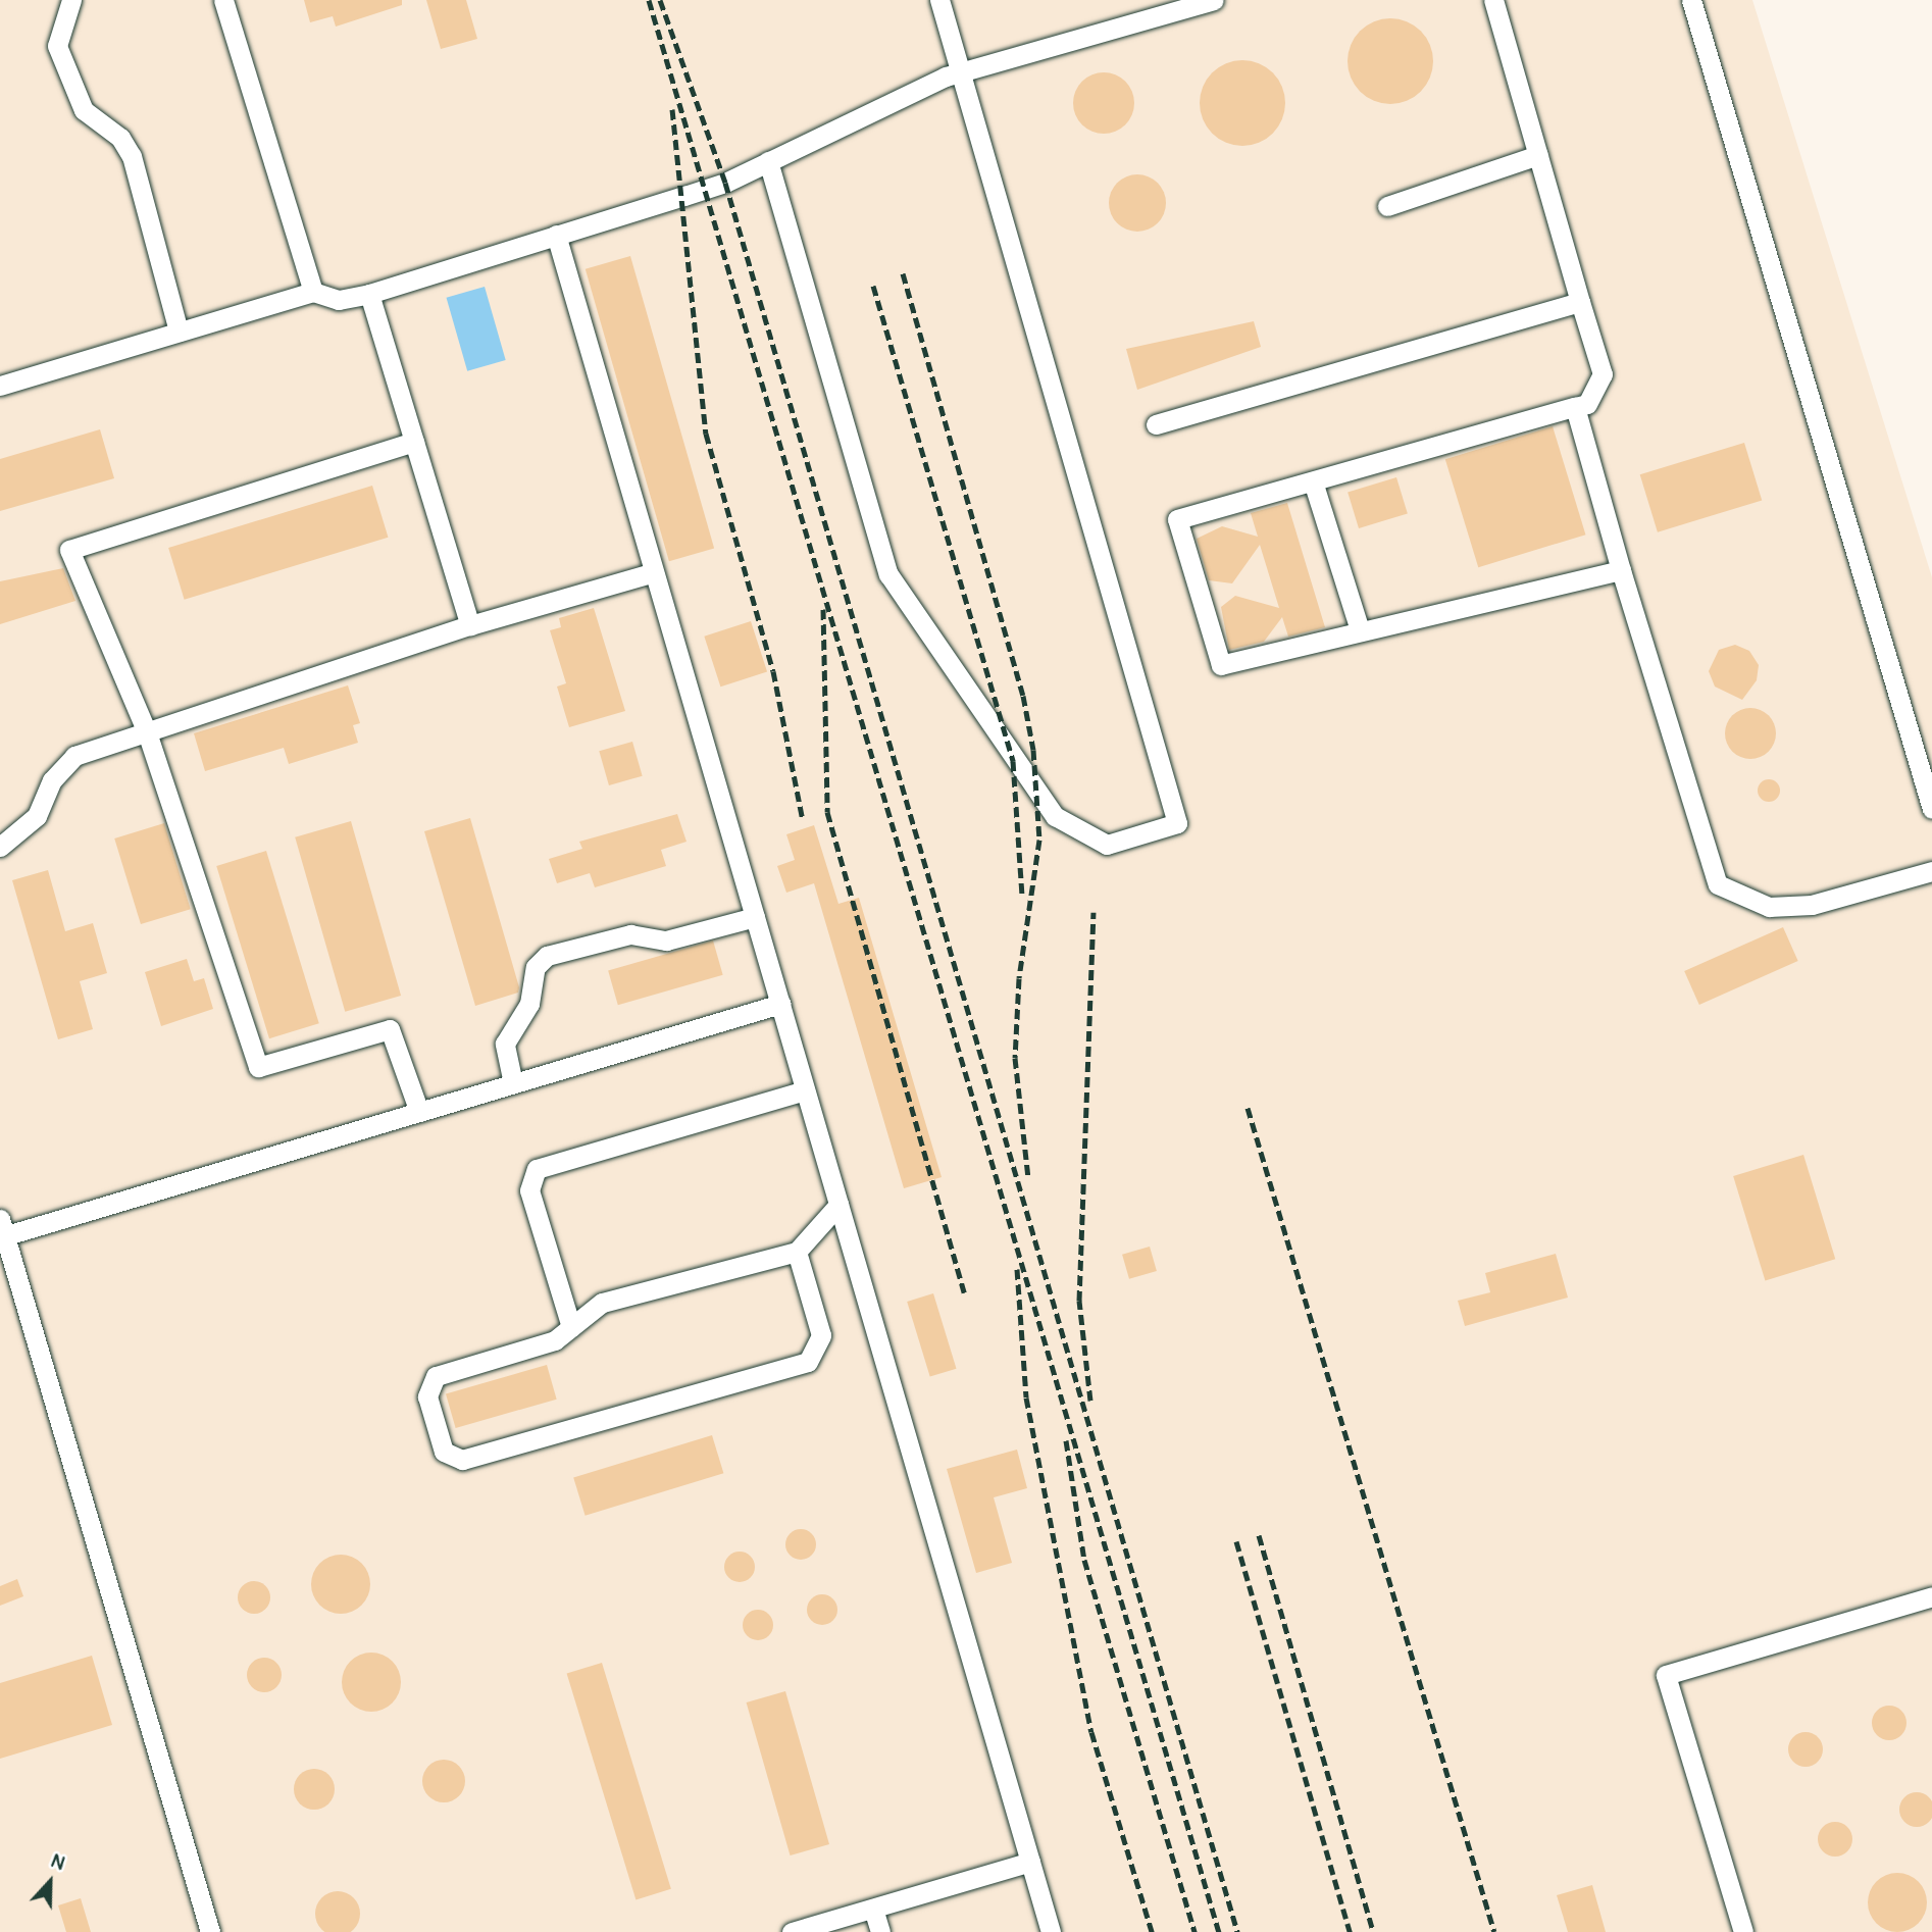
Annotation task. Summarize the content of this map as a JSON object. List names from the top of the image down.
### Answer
{
  "north": "top"
}
